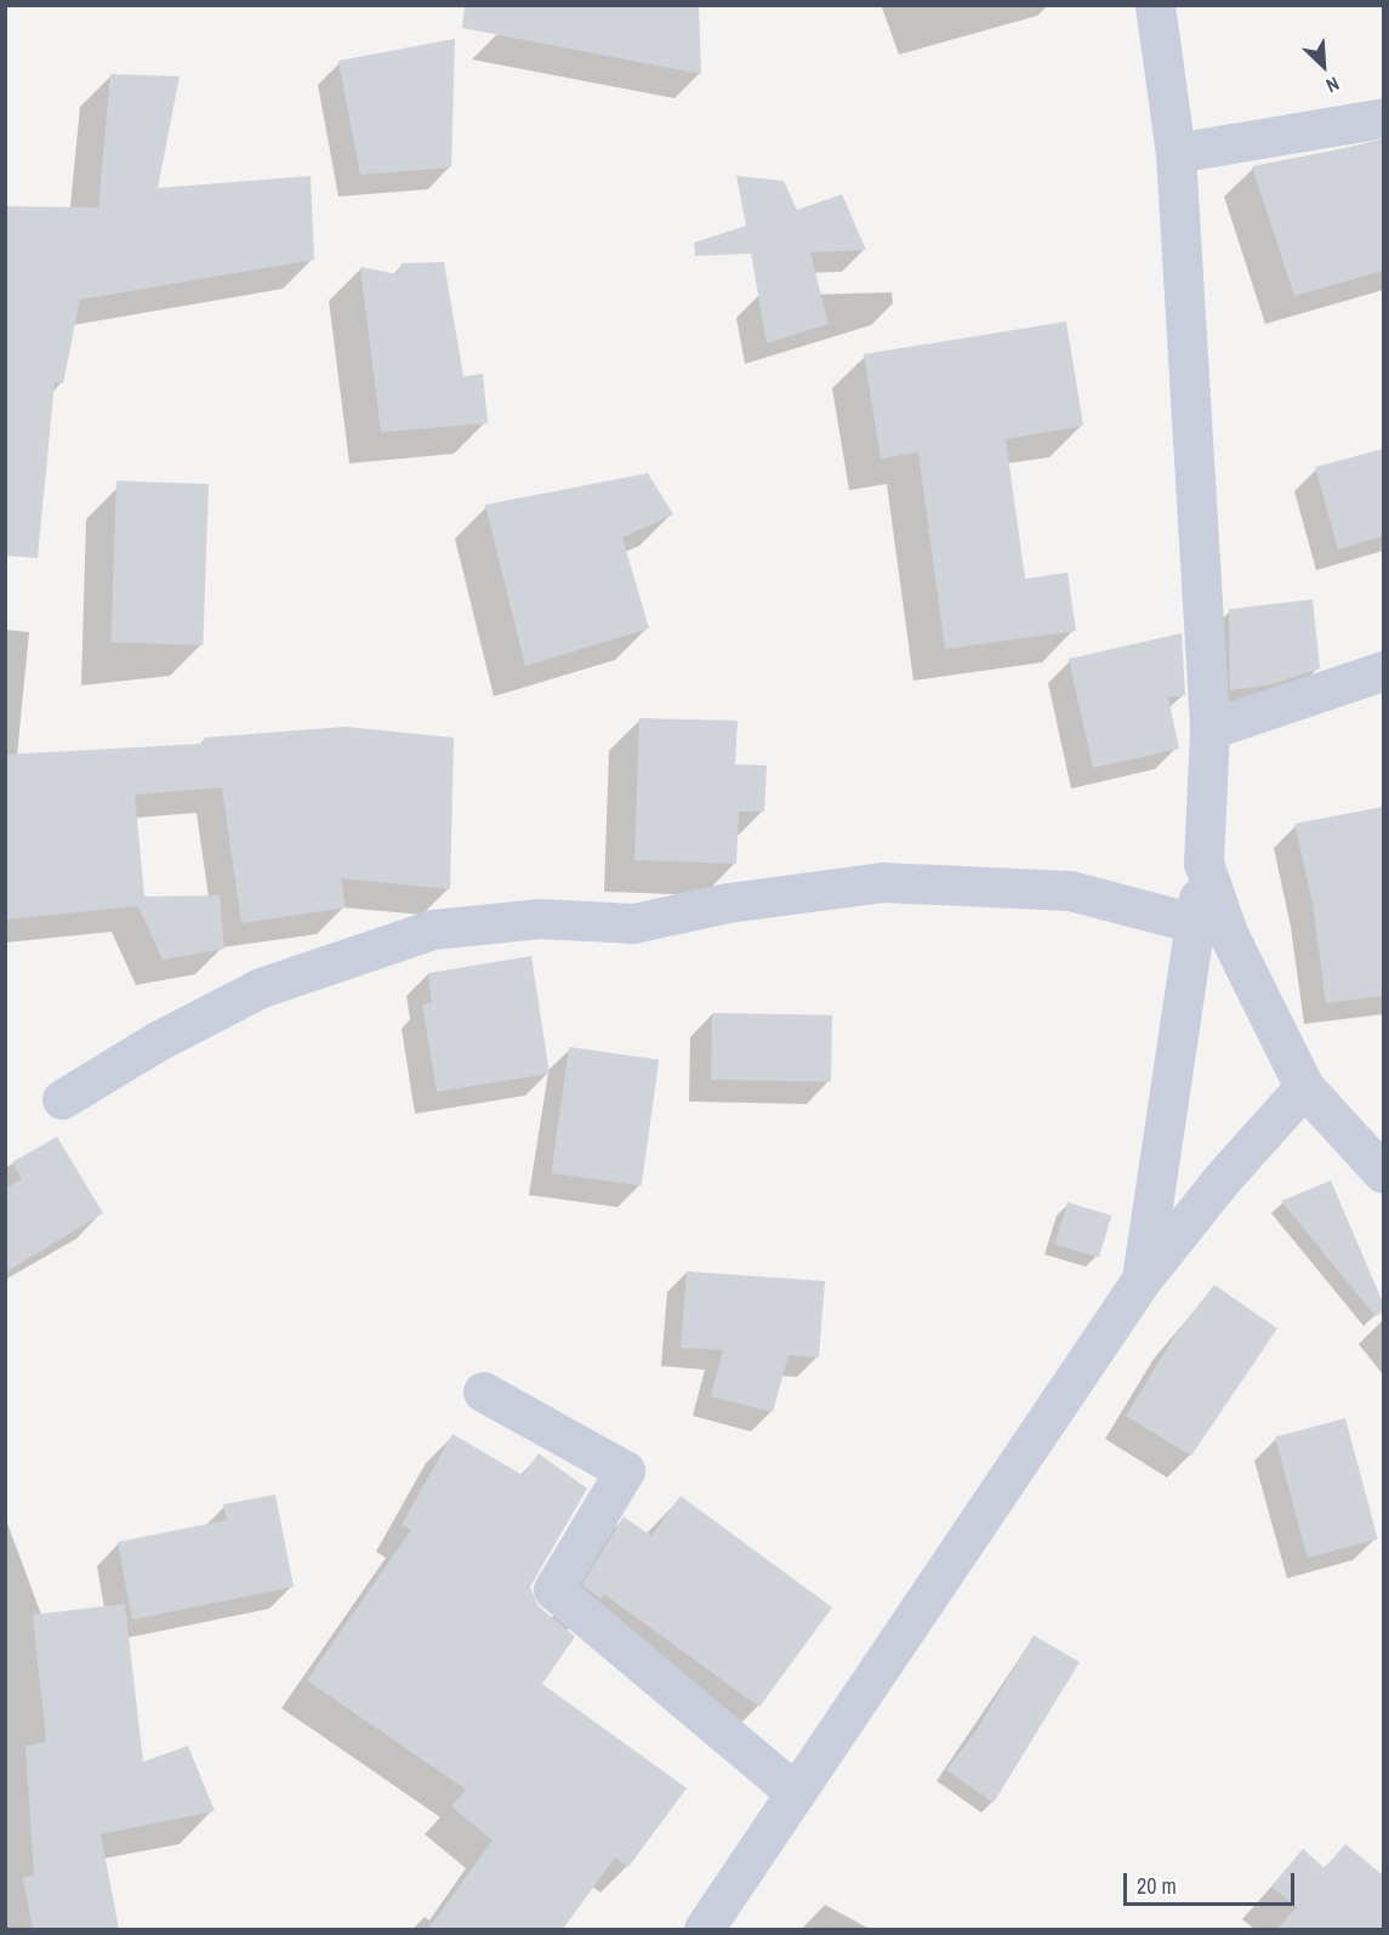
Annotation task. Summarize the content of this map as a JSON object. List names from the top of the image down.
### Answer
{
  "scale_bar": "20 m",
  "north": "bottom right"
}
